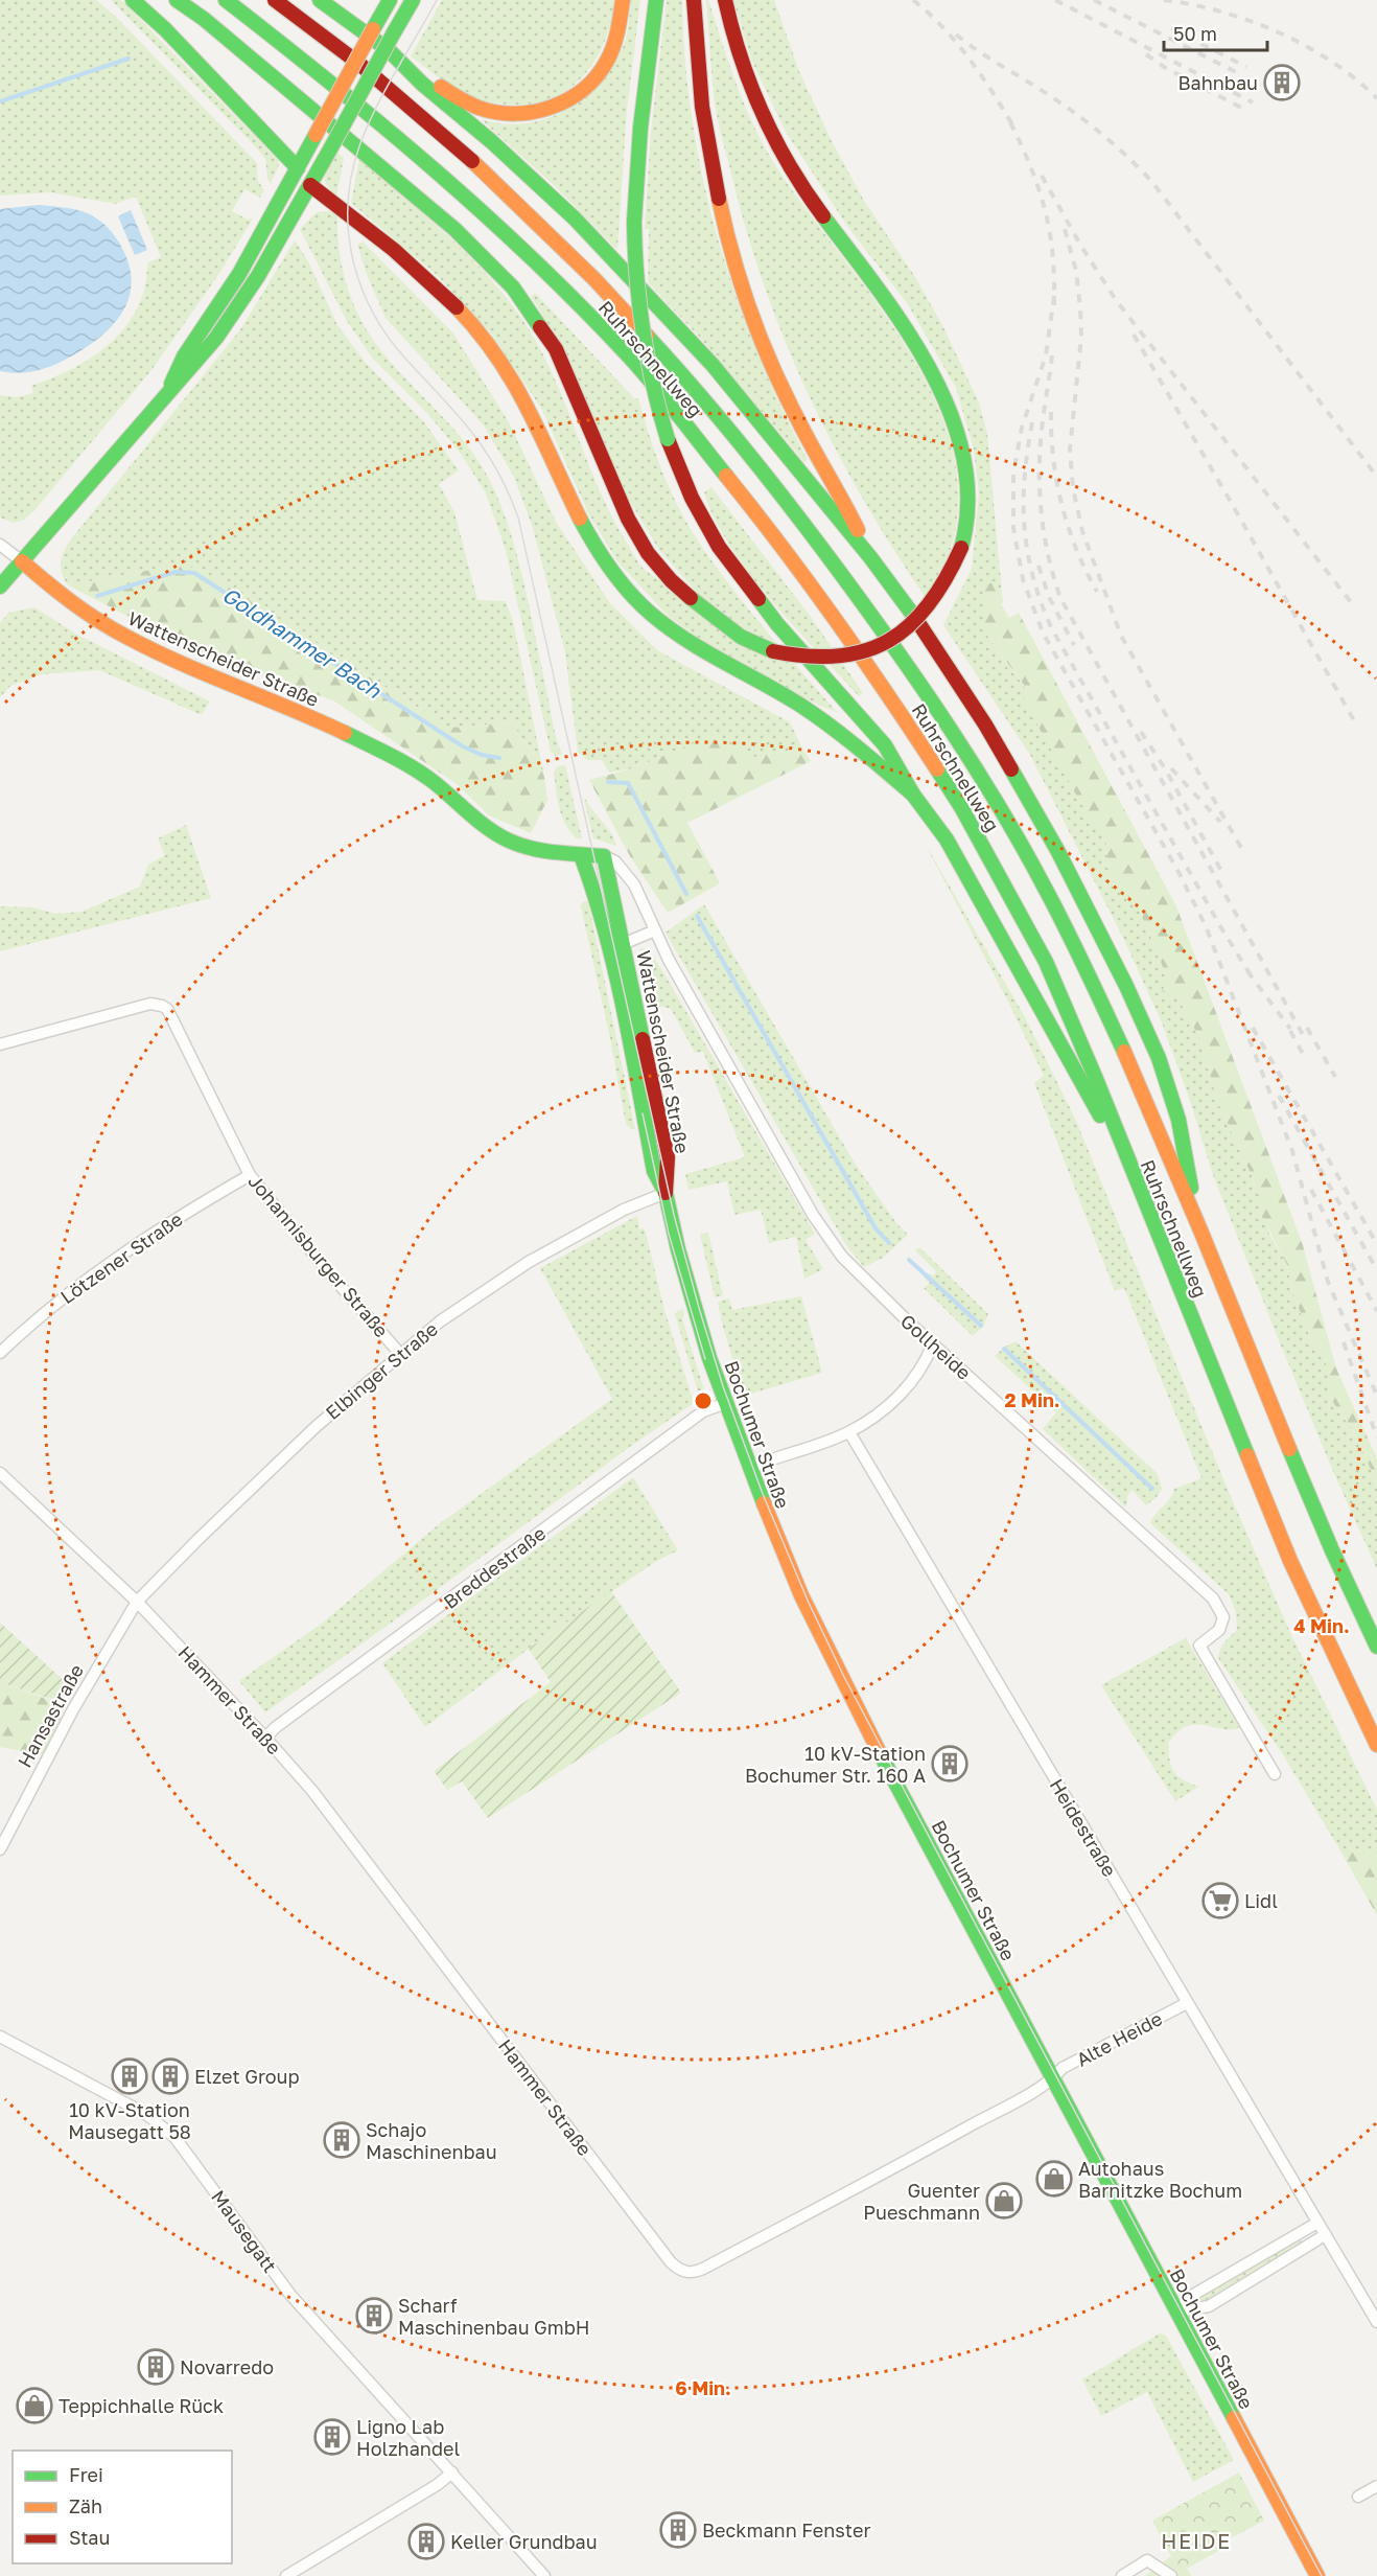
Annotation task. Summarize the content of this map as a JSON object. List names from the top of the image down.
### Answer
{
  "streets": {
    "main road": ["Ruhrschnellweg", "Wattenscheider Straße", "Bochumer Straße"],
    "street": [
      "Johannisburger Straße",
      "Lötzener Straße",
      "Gollheide",
      "Elbinger Straße",
      "Breddestraße",
      "Hammer Straße",
      "Hansastraße",
      "Heidestraße",
      "Alte Heide",
      "Mausegatt"
    ]
  },
  "crossings": [
    ["Wattenscheider Straße", "Gollheide"],
    ["Wattenscheider Straße", "Elbinger Straße"],
    ["Wattenscheider Straße", "Bochumer Straße"],
    ["Johannisburger Straße", "Lötzener Straße"],
    ["Johannisburger Straße", "Elbinger Straße"],
    ["Elbinger Straße", "Bochumer Straße"],
    ["Elbinger Straße", "Hammer Straße"],
    ["Elbinger Straße", "Hansastraße"],
    ["Bochumer Straße", "Breddestraße"],
    ["Bochumer Straße", "Hammer Straße"],
    ["Bochumer Straße", "Alte Heide"],
    ["Breddestraße", "Hammer Straße"],
    ["Hammer Straße", "Hansastraße"],
    ["Hammer Straße", "Alte Heide"],
    ["Heidestraße", "Alte Heide"]
  ],
  "districts": ["HEIDE"],
  "water": ["Goldhammer Bach"],
  "places": {
    "building": [
      "Bahnbau",
      "10 kV-Station Bochumer Str. 160 A",
      "10 kV-Station Mausegatt 58",
      "Elzet Group",
      "Schajo Maschinenbau",
      "Scharf Maschinenbau GmbH",
      "Novarredo",
      "Ligno Lab Holzhandel",
      "Beckmann Fenster",
      "Keller Grundbau"
    ],
    "supermarket": ["Lidl"],
    "shop": ["Autohaus Barnitzke Bochum", "Guenter Pueschmann", "Teppichhalle Rück"]
  },
  "legend": ["Frei", "Zäh", "Stau"],
  "scale_bar": "50 m",
  "rings": ["2 Min.", "4 Min.", "6 Min."]
}
